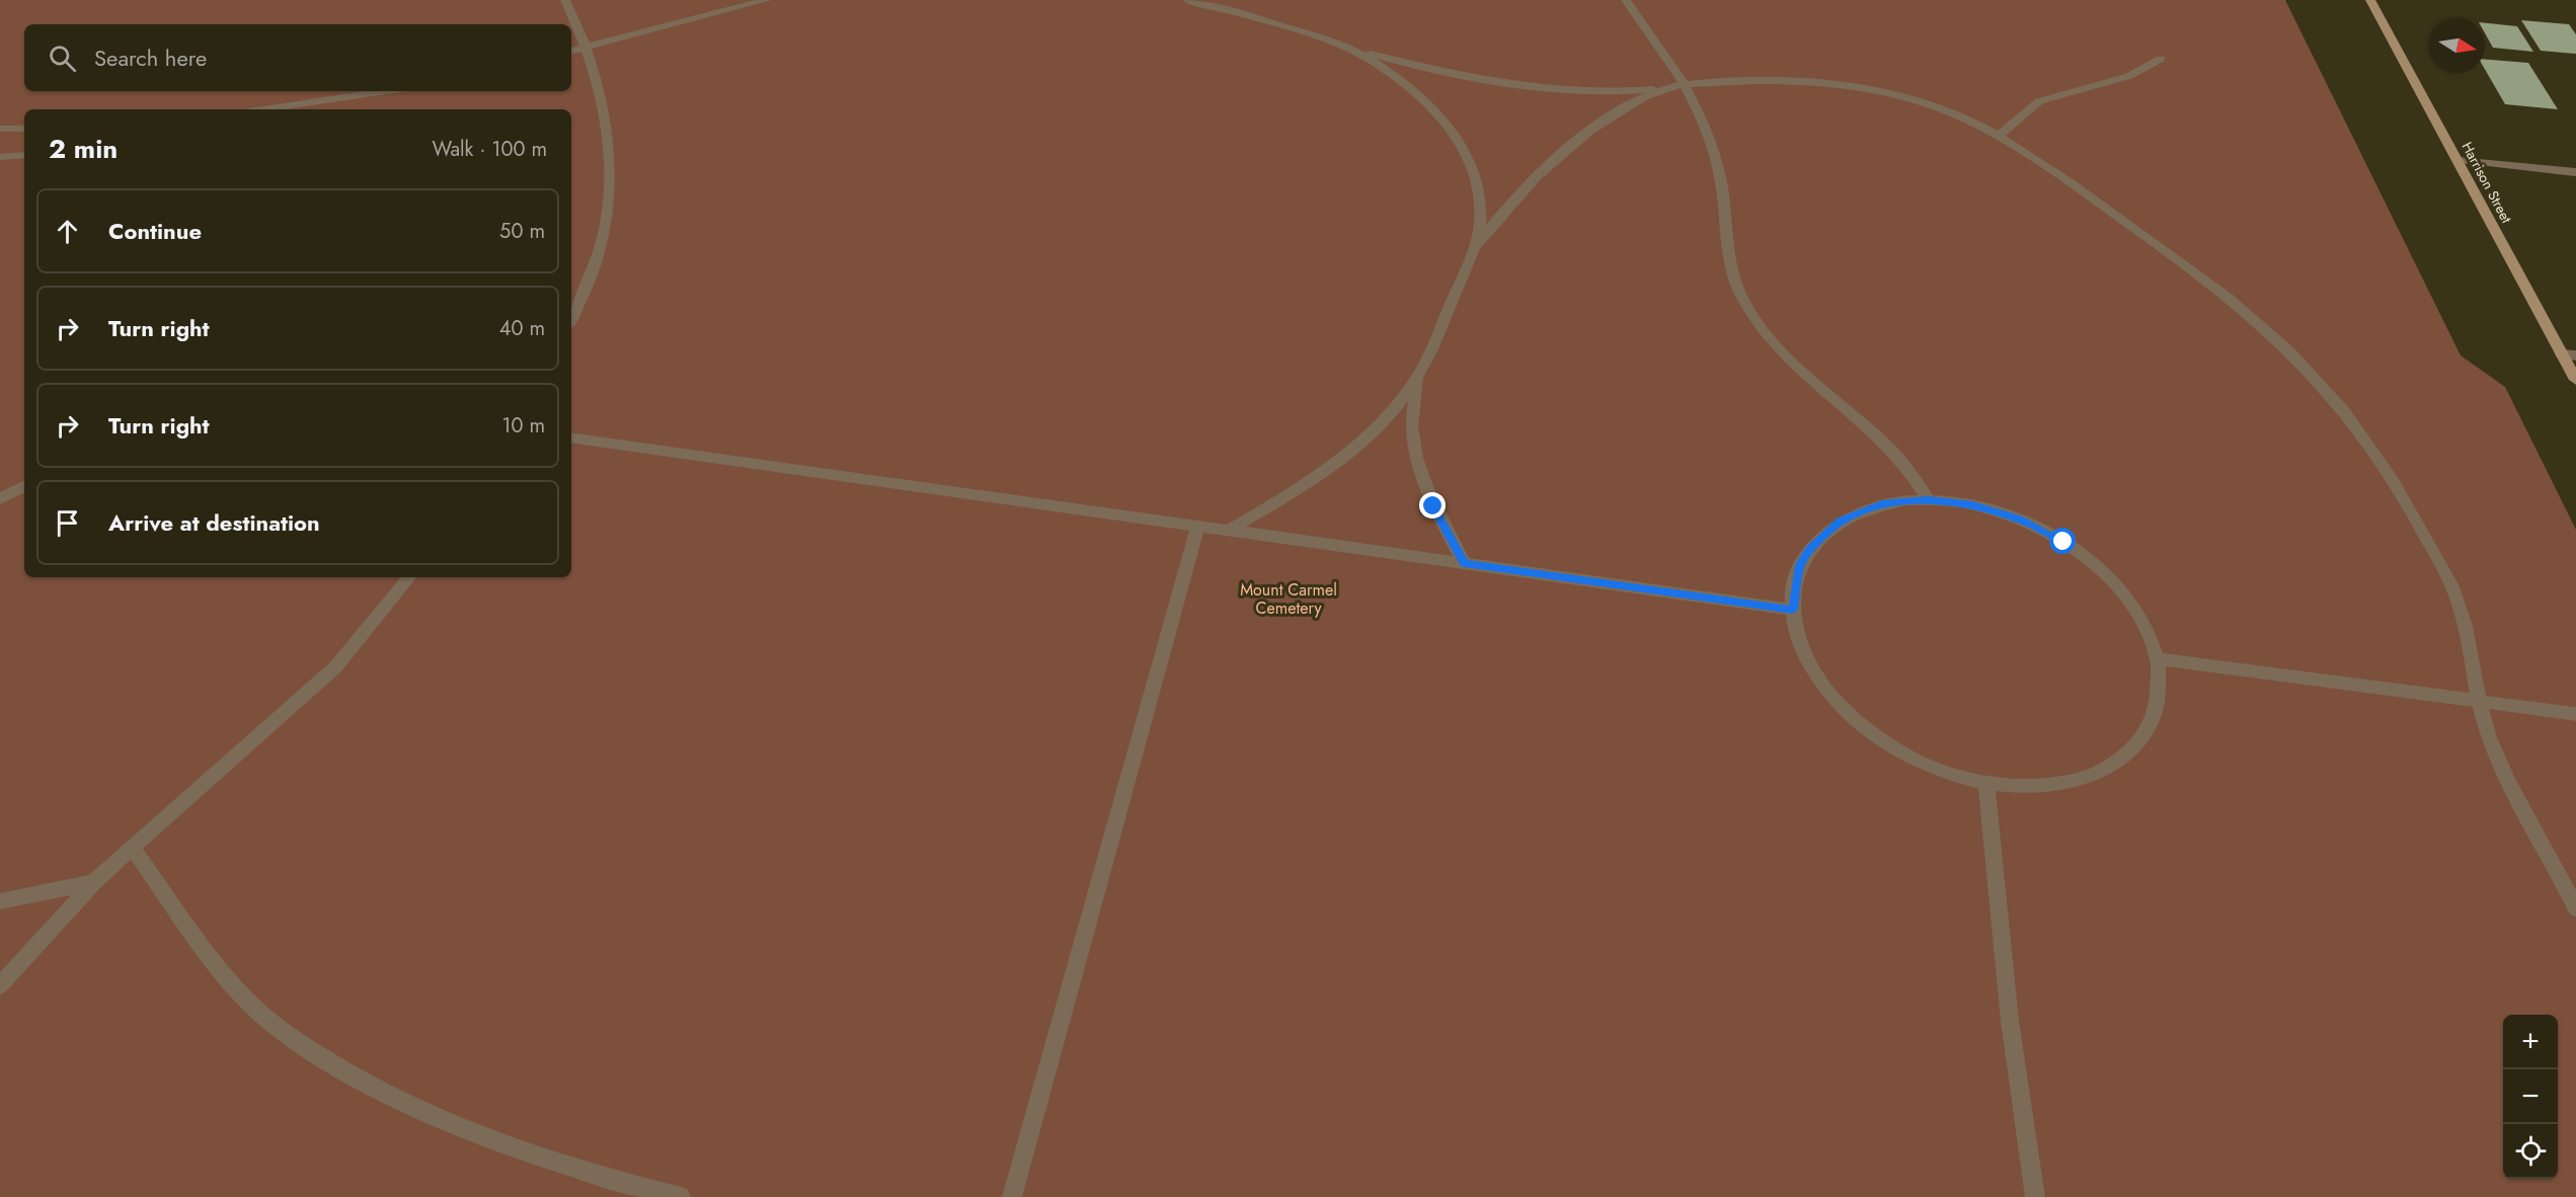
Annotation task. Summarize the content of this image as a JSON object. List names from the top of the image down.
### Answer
{
  "streets": {
    "main road": ["Harrison Street"]
  },
  "parks": ["Mount Carmel Cemetery"],
  "north": "right",
  "page": {
    "search": "Search here",
    "heading": ["2 min", "Walk · 100 m"],
    "list": [
      ["Continue", "50 m"],
      ["Turn right", "40 m"],
      ["Turn right", "10 m"],
      "Arrive at destination"
    ],
    "map_buttons": ["+", "−"]
  }
}
